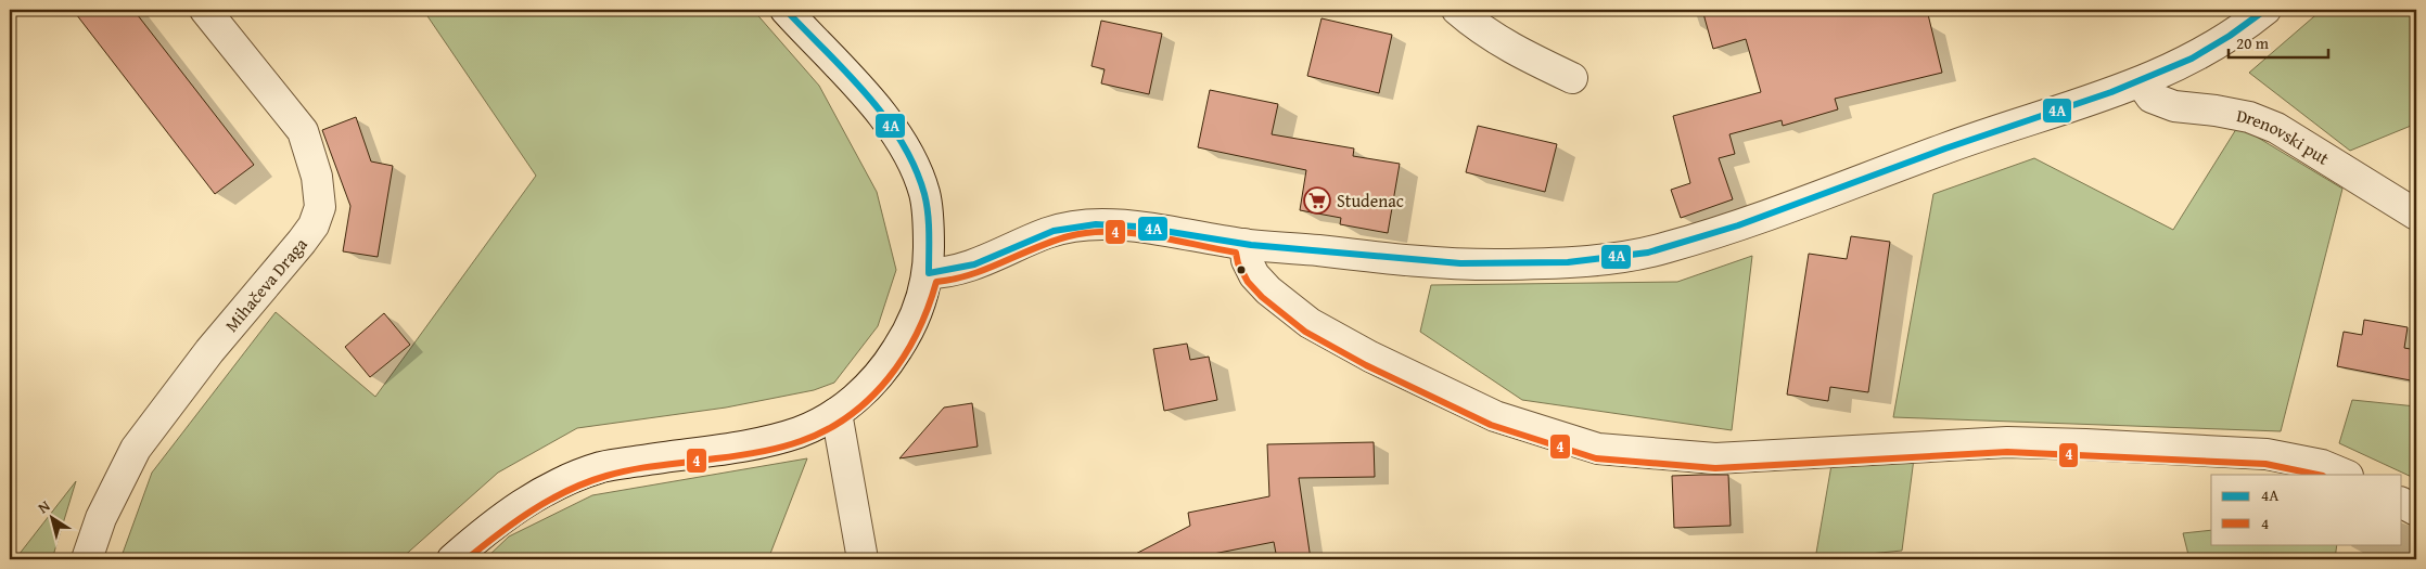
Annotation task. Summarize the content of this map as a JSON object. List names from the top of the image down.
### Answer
{
  "streets": {
    "street": ["Drenovski put", "Mihačeva Draga"]
  },
  "places": {
    "supermarket": ["Studenac"]
  },
  "lines": ["transit line 4A", "transit line 4"],
  "legend": ["4A", "4"],
  "scale_bar": "20 m",
  "north": "top left"
}
